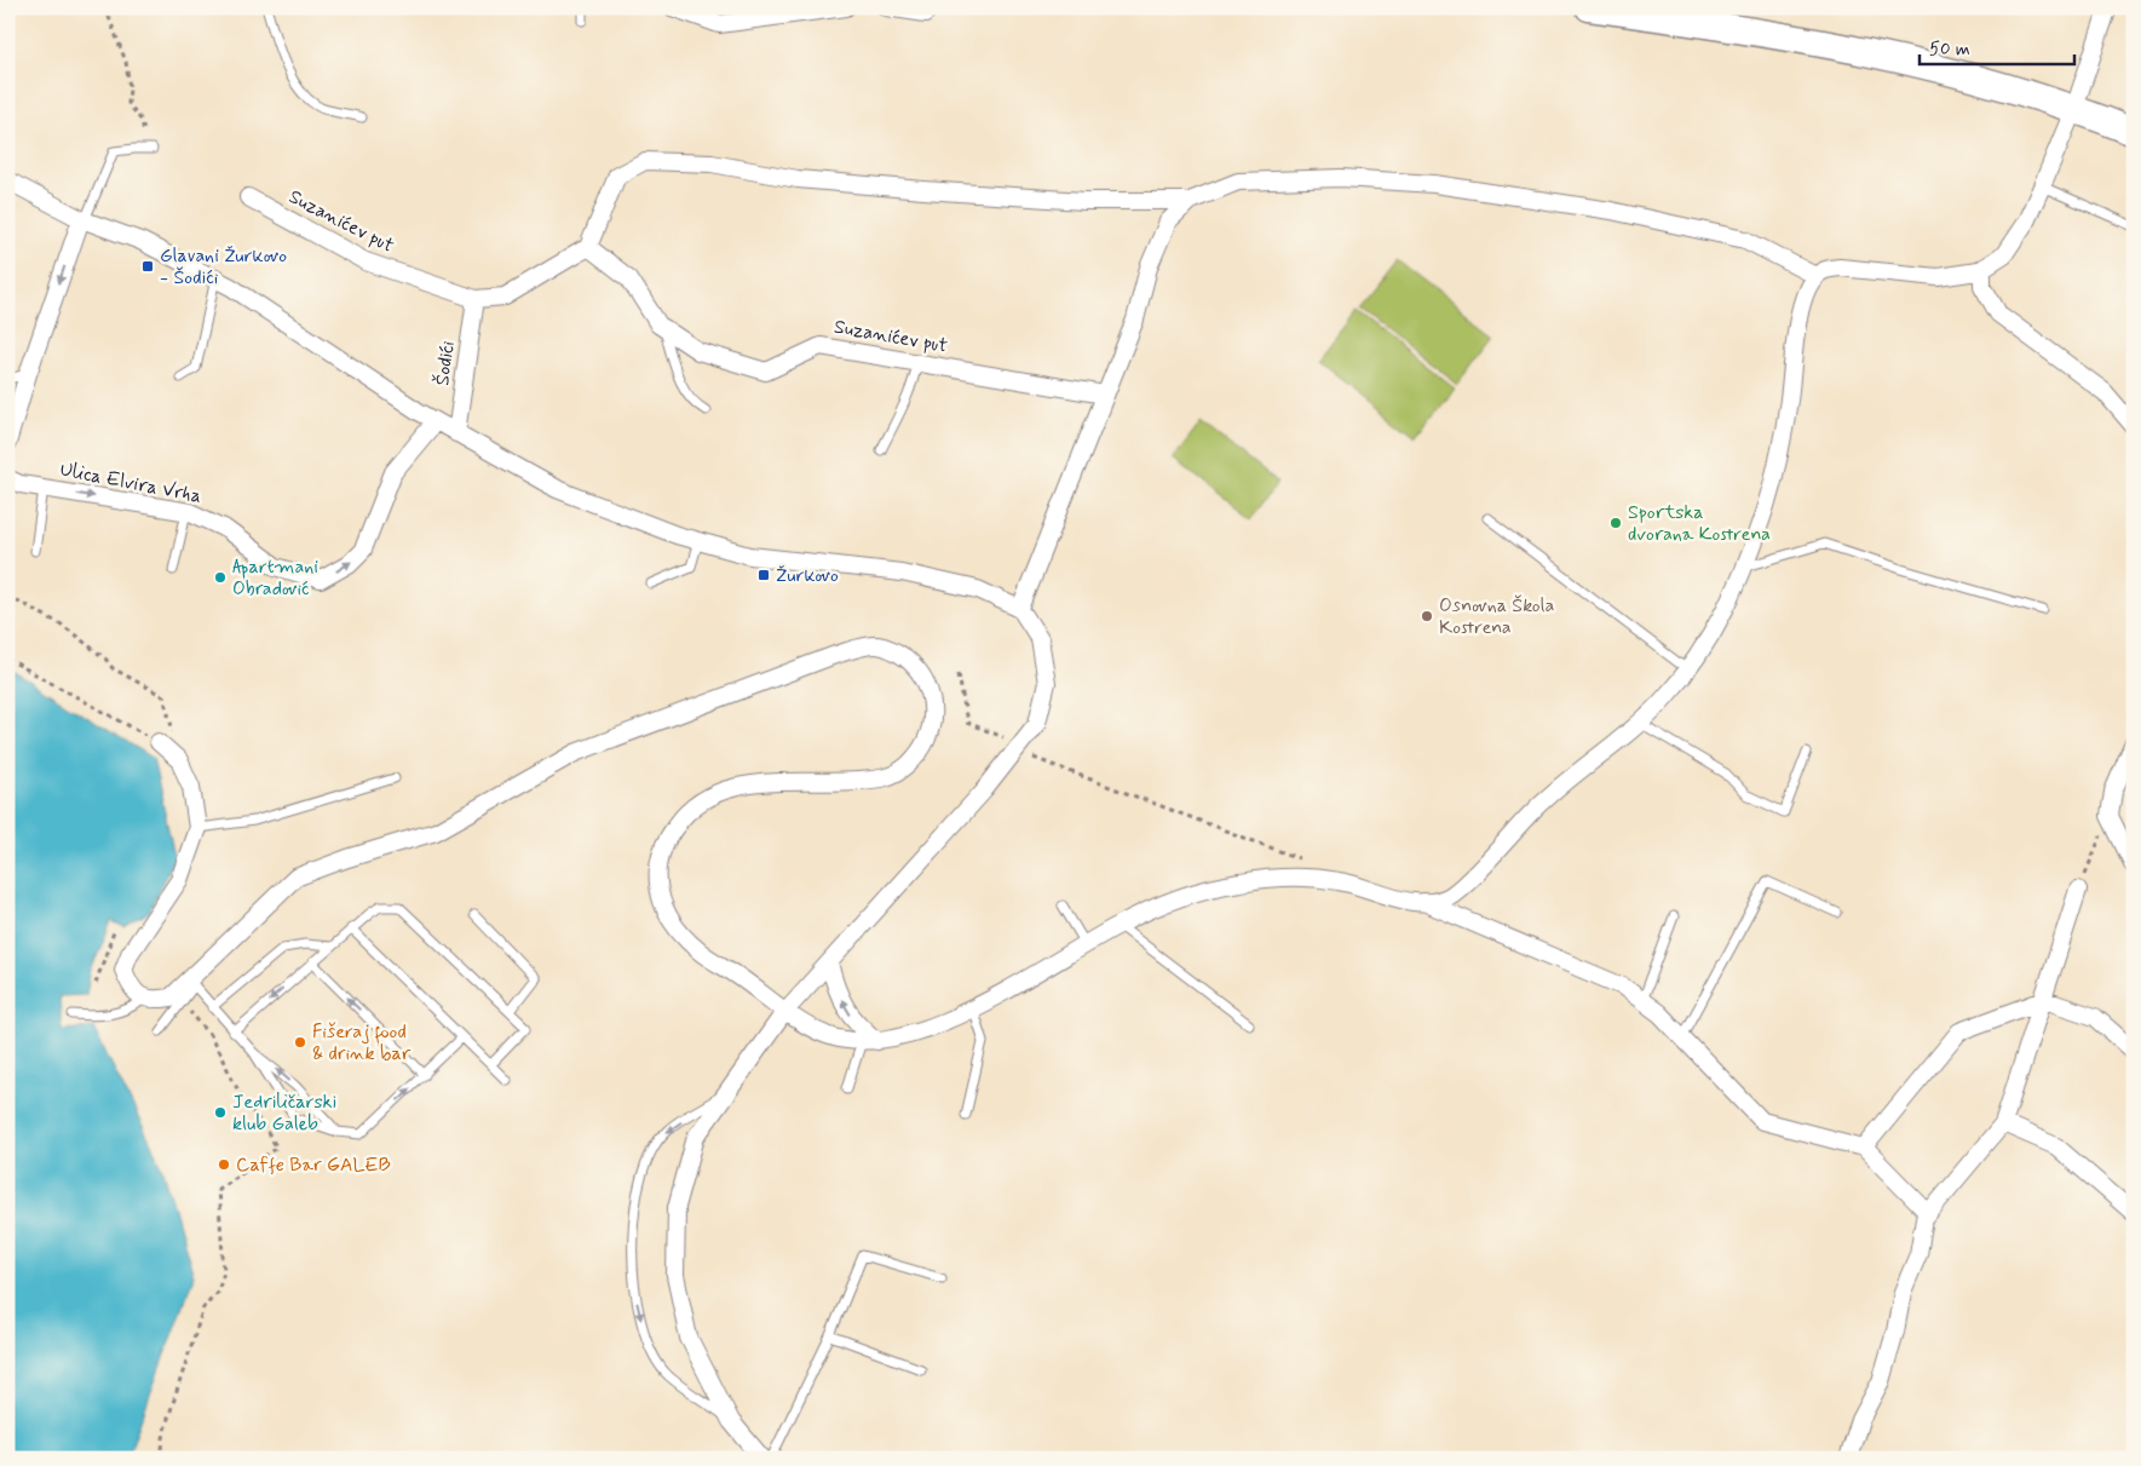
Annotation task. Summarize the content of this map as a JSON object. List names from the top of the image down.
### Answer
{
  "streets": {
    "street": ["Suzanićev put", "Šodići", "Ulica Elvira Vrha"]
  },
  "crossings": [
    ["Suzanićev put", "Šodići"]
  ],
  "places": {
    "transit": ["Glavani Žurkovo - Šodići", "Žurkovo"],
    "other": [
      "Sportska dvorana Kostrena",
      "Apartmani Obradović",
      "Osnovna Škola Kostrena",
      "Fišeraj food & drink bar",
      "Jedriličarski klub Galeb",
      "Caffe Bar GALEB"
    ]
  },
  "scale_bar": "50 m"
}
